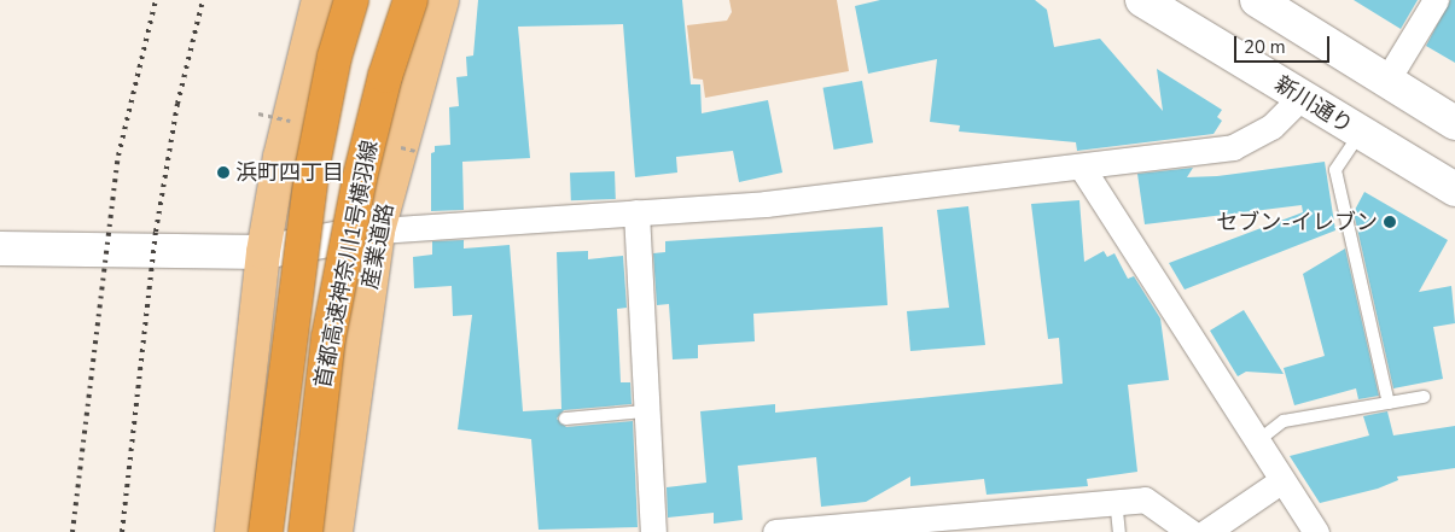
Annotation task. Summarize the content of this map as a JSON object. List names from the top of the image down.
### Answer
{
  "streets": {
    "highway": ["首都高速神奈川1号横羽線"],
    "main road": ["新川通り", "産業道路"]
  },
  "places": ["浜町四丁目", "セブン-イレブン"],
  "scale_bar": "20 m"
}
